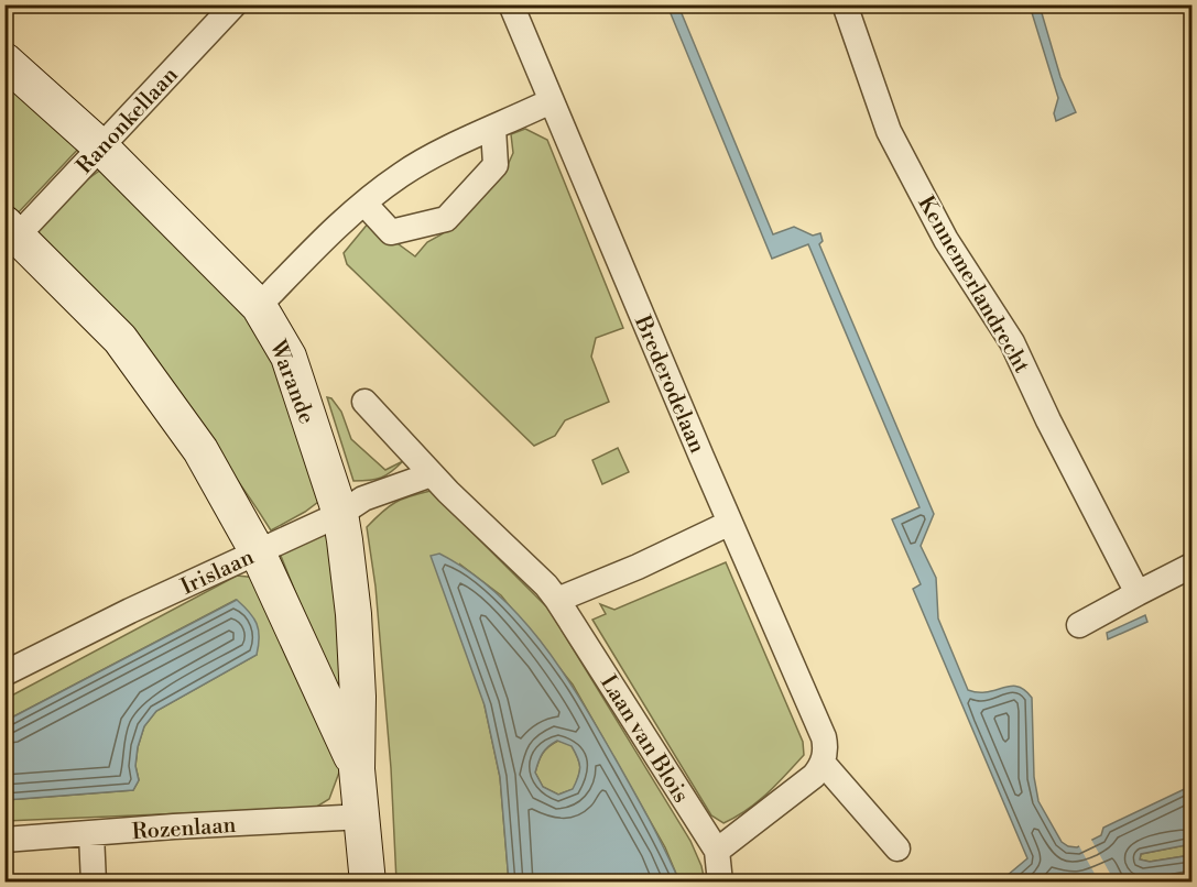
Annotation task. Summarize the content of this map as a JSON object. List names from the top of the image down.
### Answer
{
  "streets": {
    "main road": ["Warande"],
    "street": [
      "Ranonkellaan",
      "Kennemerlandrecht",
      "Brederodelaan",
      "Irislaan",
      "Laan van Blois",
      "Rozenlaan"
    ]
  },
  "crossings": [
    ["Ranonkellaan", "Warande"],
    ["Warande", "Irislaan"],
    ["Warande", "Rozenlaan"],
    ["Irislaan", "Laan van Blois"]
  ]
}
